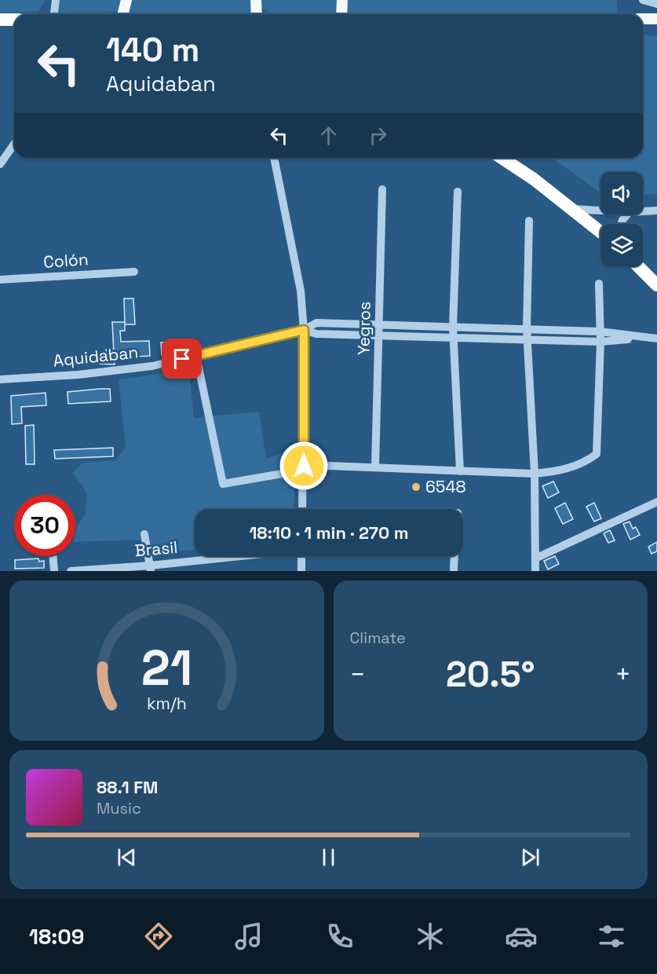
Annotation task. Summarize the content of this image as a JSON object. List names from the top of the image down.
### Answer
{
  "streets": {
    "street": [
      "Colón",
      "Yegros",
      "Aquidaban",
      "Brasil"
    ]
  },
  "crossings": [
    ["Yegros", "Aquidaban"]
  ],
  "places": ["6548"],
  "page": {
    "turn": ["140 m", "Aquidaban"],
    "limit": "30",
    "trip": "18:10 · 1 min · 270 m",
    "tile": "Climate",
    "heat": ["−", "20.5°", "+"],
    "song": ["88.1 FM", "Music"],
    "tabs": "18:09",
    "gauge": ["21", "km/h"]
  }
}
